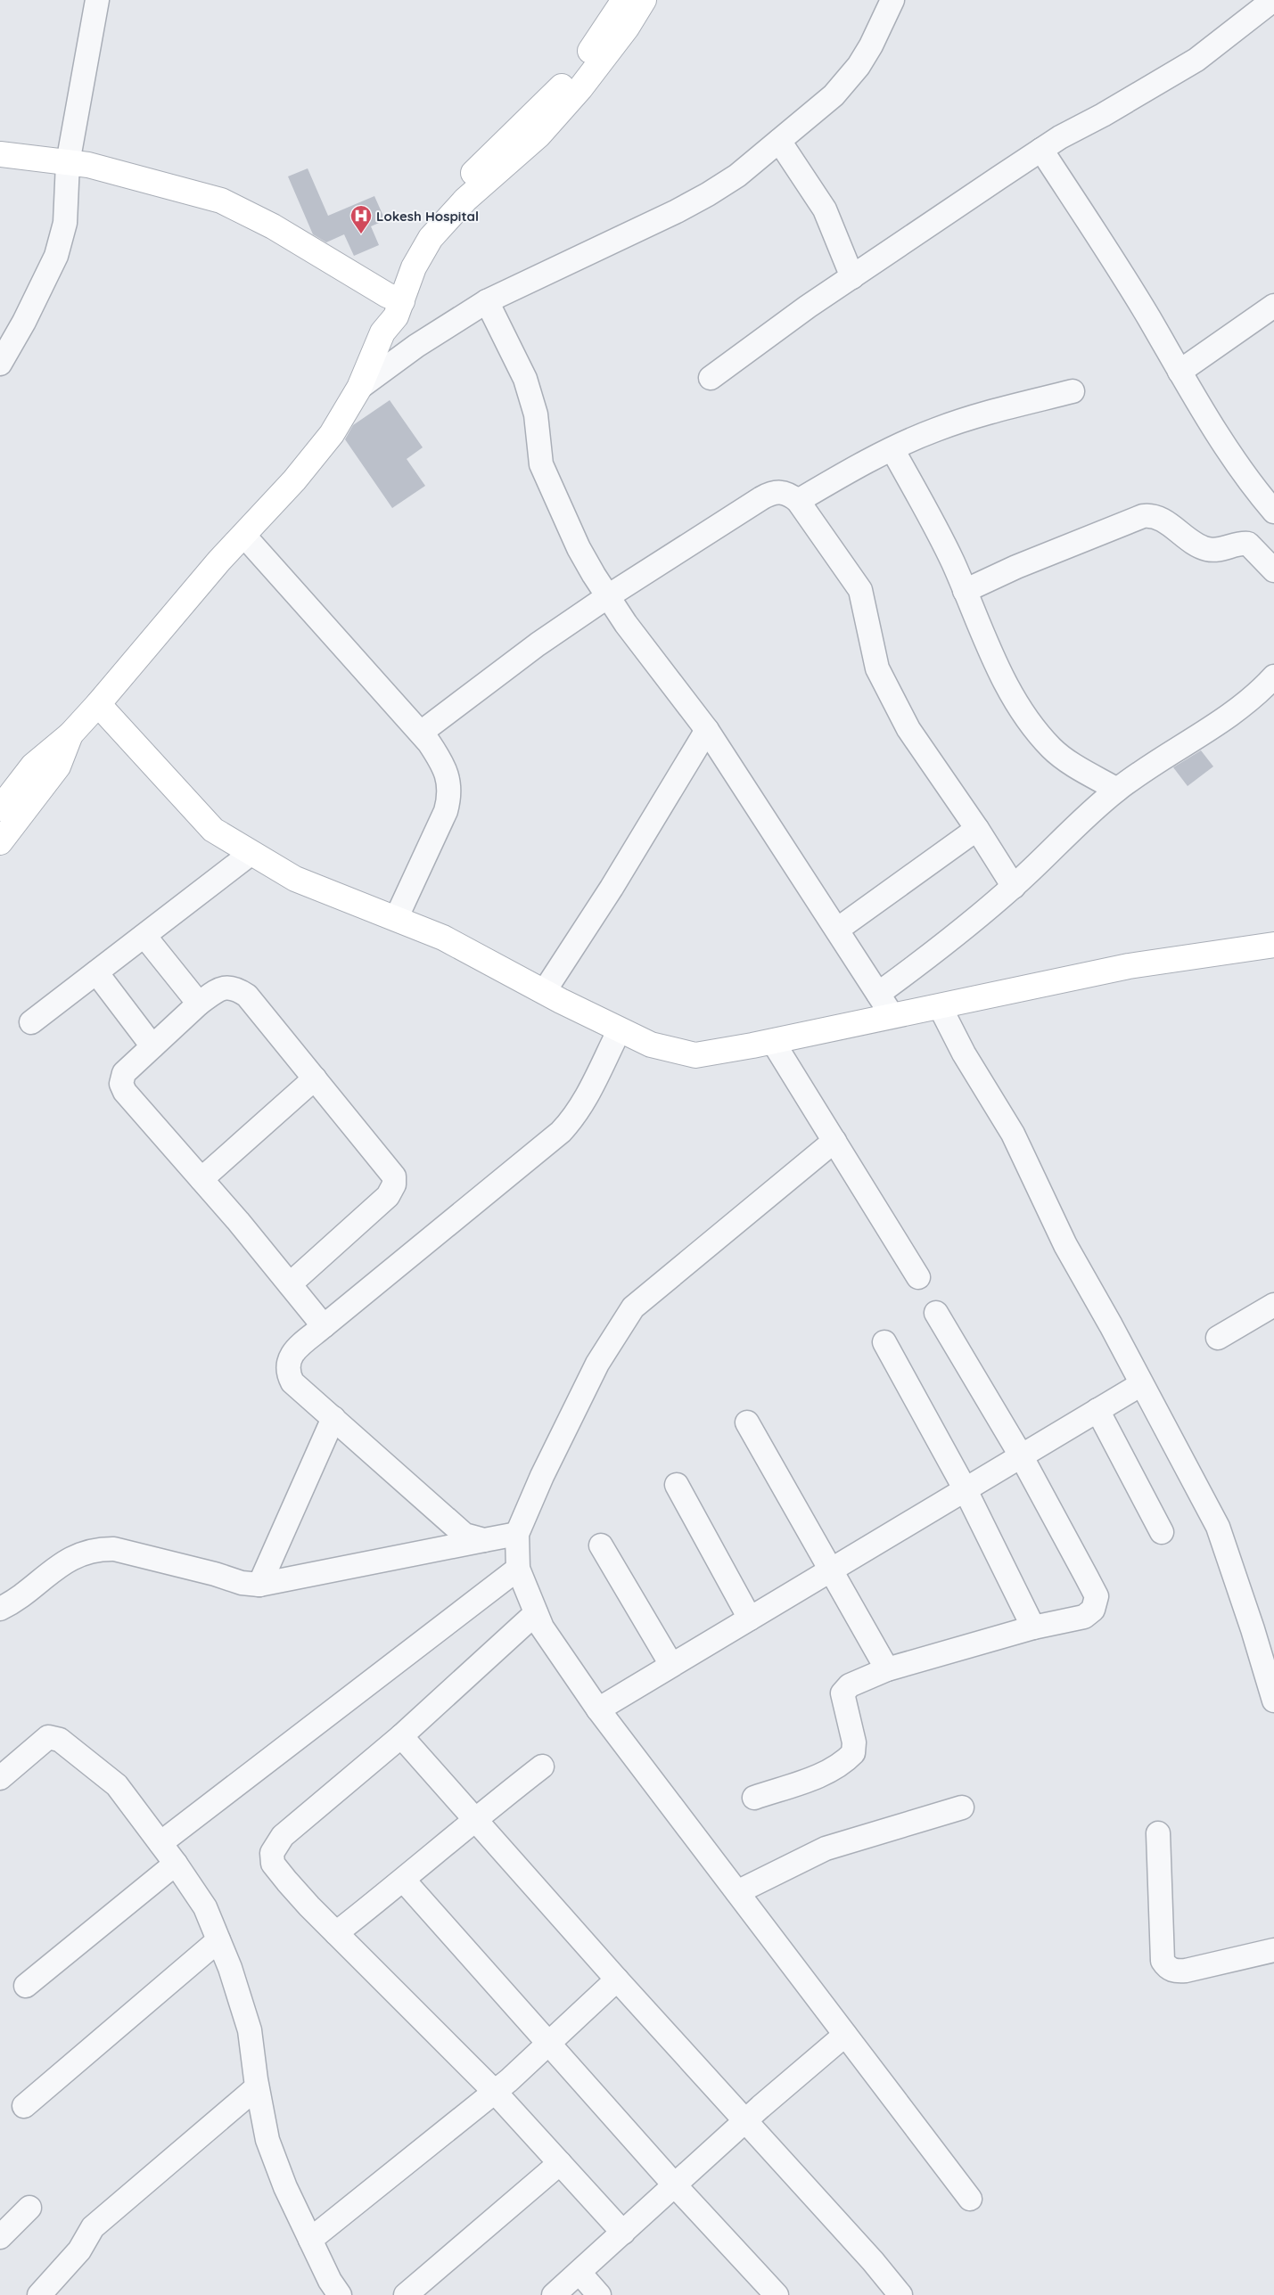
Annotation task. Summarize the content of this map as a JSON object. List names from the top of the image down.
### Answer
{
  "places": {
    "hospital": ["Lokesh Hospital"]
  }
}
